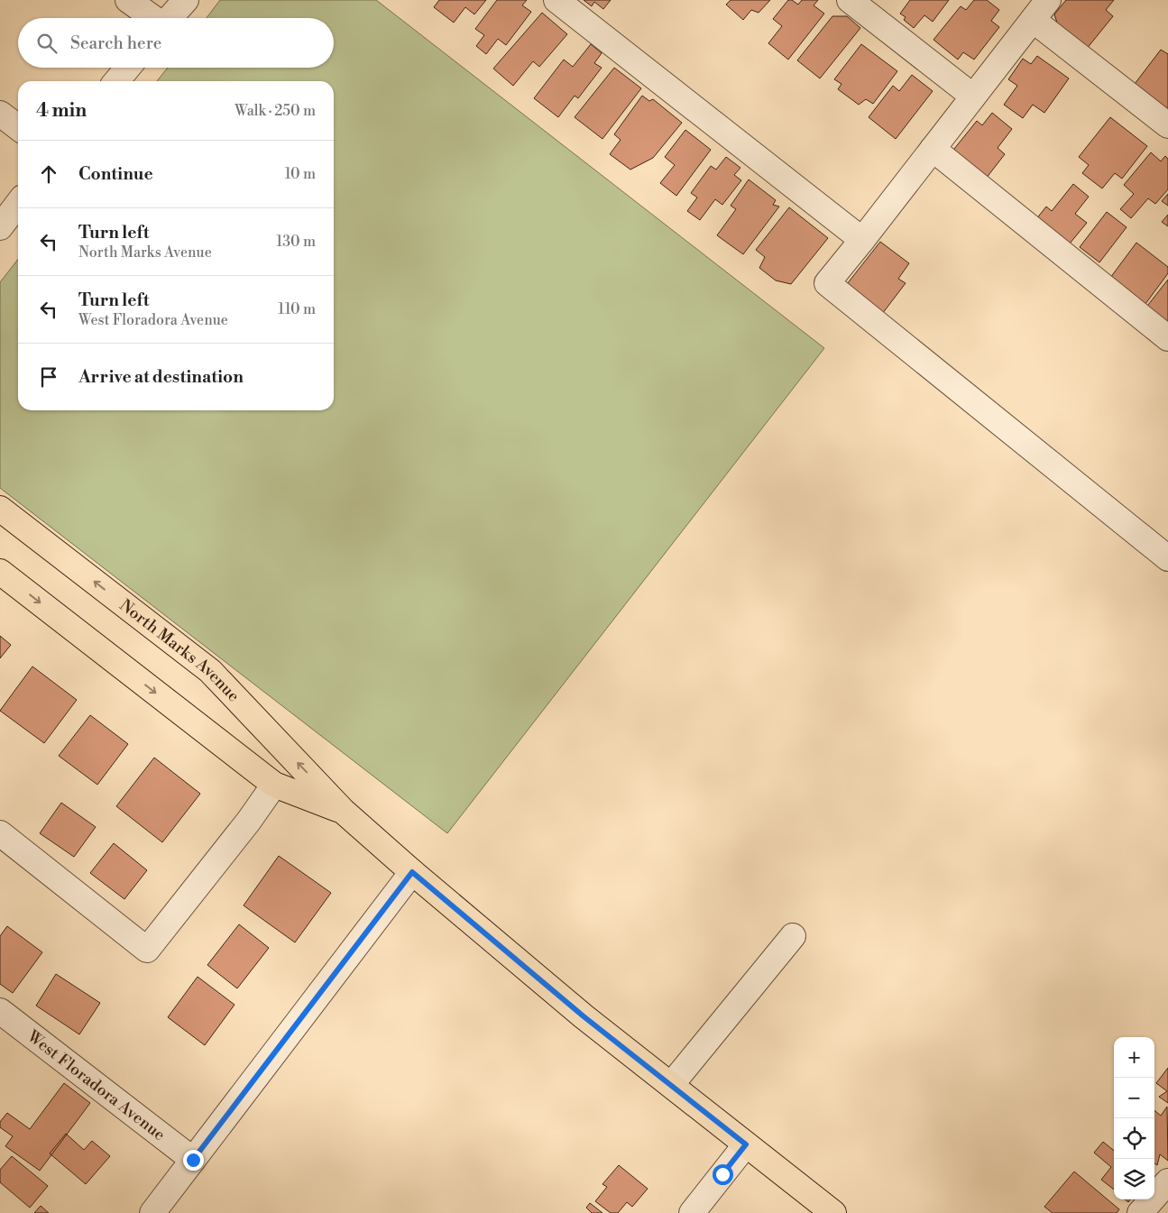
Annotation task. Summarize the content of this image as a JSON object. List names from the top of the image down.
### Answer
{
  "streets": {
    "main road": ["North Marks Avenue"],
    "street": ["West Floradora Avenue"]
  },
  "page": {
    "search": "Search here",
    "heading": ["4 min", "Walk · 250 m"],
    "list": [
      ["Continue", "10 m"],
      ["Turn left", "North Marks Avenue", "130 m"],
      ["Turn left", "West Floradora Avenue", "110 m"],
      "Arrive at destination"
    ],
    "map_buttons": ["+", "−"]
  }
}
